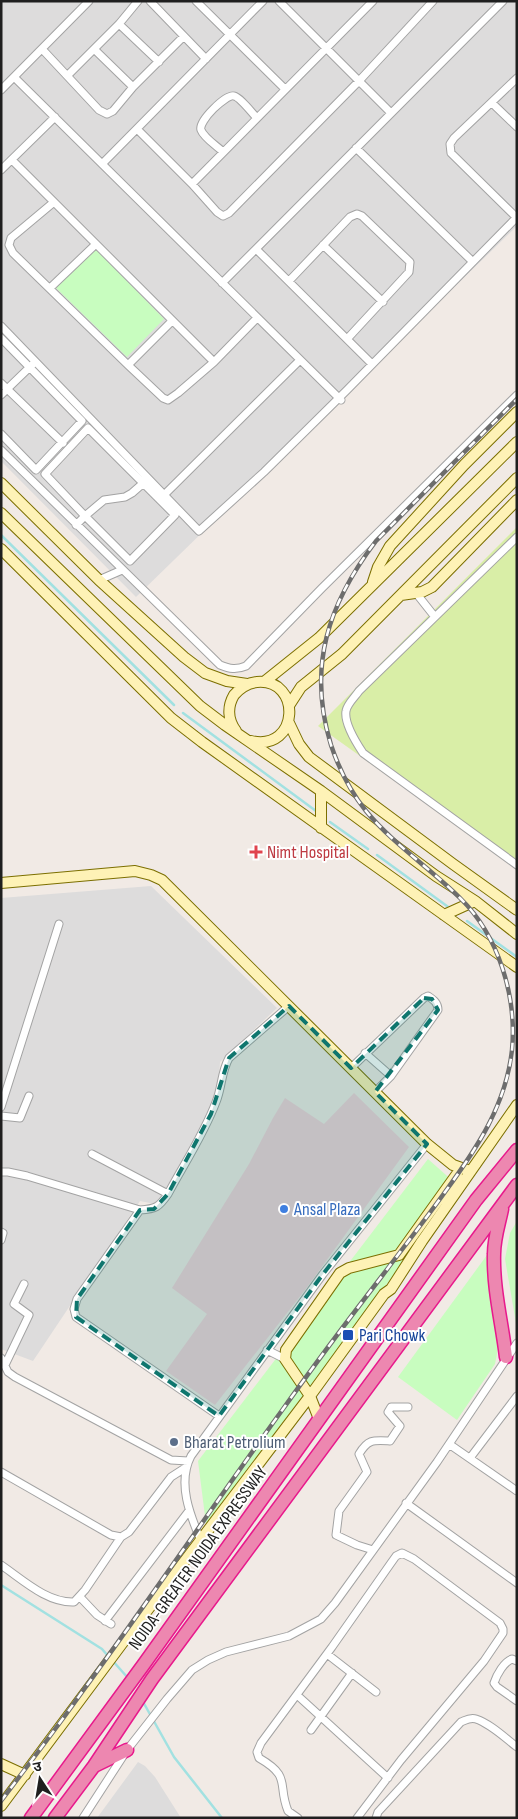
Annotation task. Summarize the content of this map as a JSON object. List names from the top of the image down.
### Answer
{
  "streets": {
    "highway": ["NOIDA-GREATER NOIDA EXPRESSWAY"]
  },
  "places": {
    "health": ["Nimt Hospital"],
    "other": ["Ansal Plaza", "Bharat Petrolium"],
    "transit": ["Pari Chowk"]
  },
  "north": "top"
}
